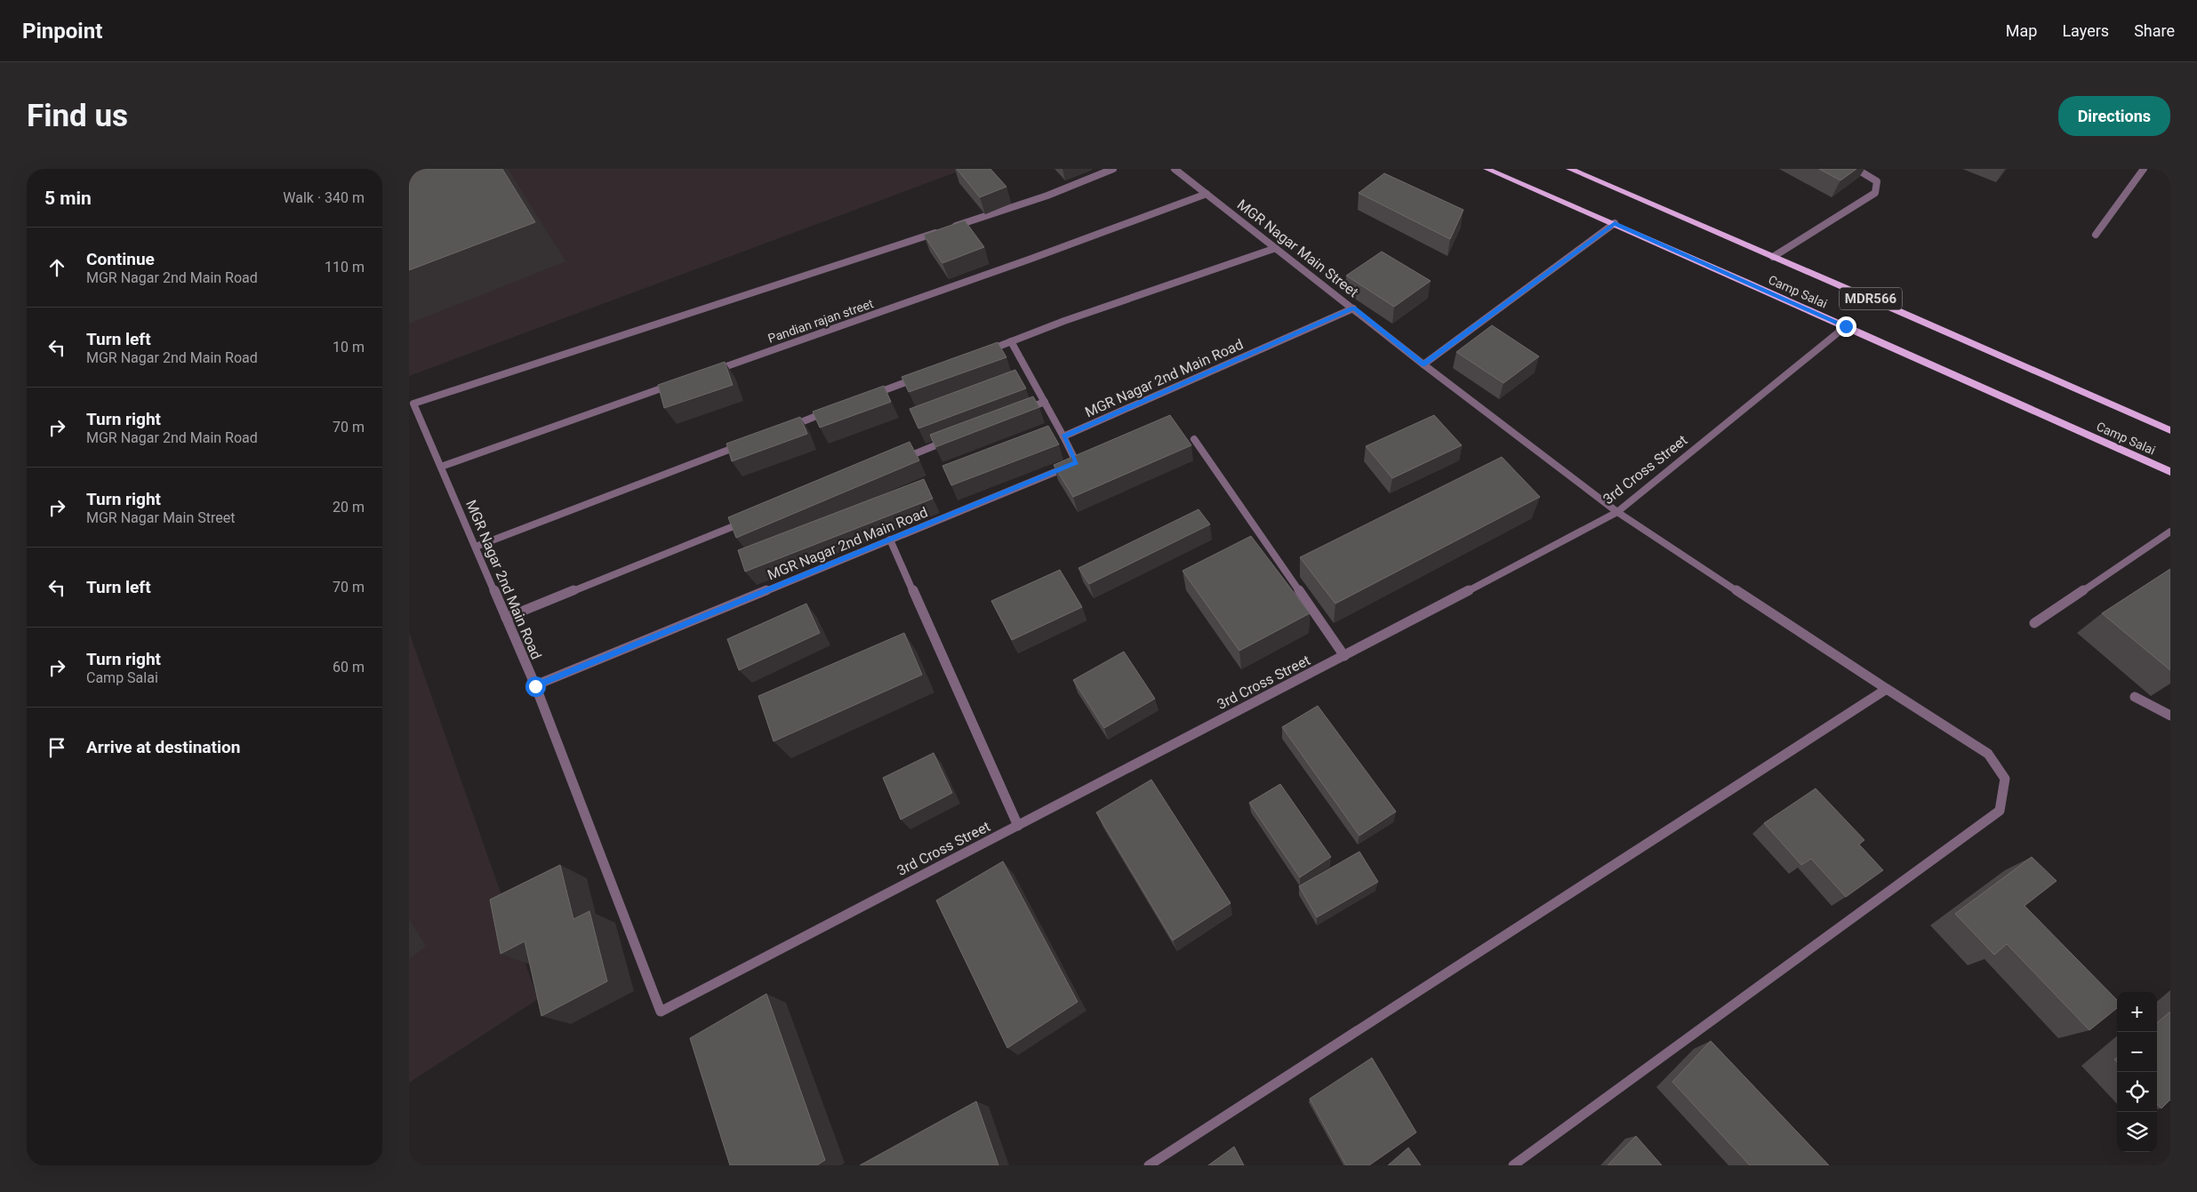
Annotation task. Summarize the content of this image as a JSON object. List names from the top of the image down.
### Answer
{
  "streets": {
    "main road": ["Camp Salai", "MDR566"],
    "street": [
      "MGR Nagar Main Street",
      "Pandian rajan street",
      "MGR Nagar 2nd Main Road",
      "3rd Cross Street"
    ]
  },
  "crossings": [
    ["MGR Nagar Main Street", "Pandian rajan street"],
    ["MGR Nagar Main Street", "MGR Nagar 2nd Main Road"],
    ["MGR Nagar Main Street", "3rd Cross Street"],
    ["Camp Salai", "3rd Cross Street"],
    ["MGR Nagar 2nd Main Road", "3rd Cross Street"]
  ],
  "page": {
    "header": "Pinpoint",
    "nav": ["Map", "Layers", "Share"],
    "buttons": "Directions",
    "title": "Find us",
    "heading": ["5 min", "Walk · 340 m"],
    "list": [
      ["Continue", "MGR Nagar 2nd Main Road", "110 m"],
      ["Turn left", "MGR Nagar 2nd Main Road", "10 m"],
      ["Turn right", "MGR Nagar 2nd Main Road", "70 m"],
      ["Turn right", "MGR Nagar Main Street", "20 m"],
      ["Turn left", "70 m"],
      ["Turn right", "Camp Salai", "60 m"],
      "Arrive at destination"
    ],
    "map_buttons": ["+", "−"]
  }
}
